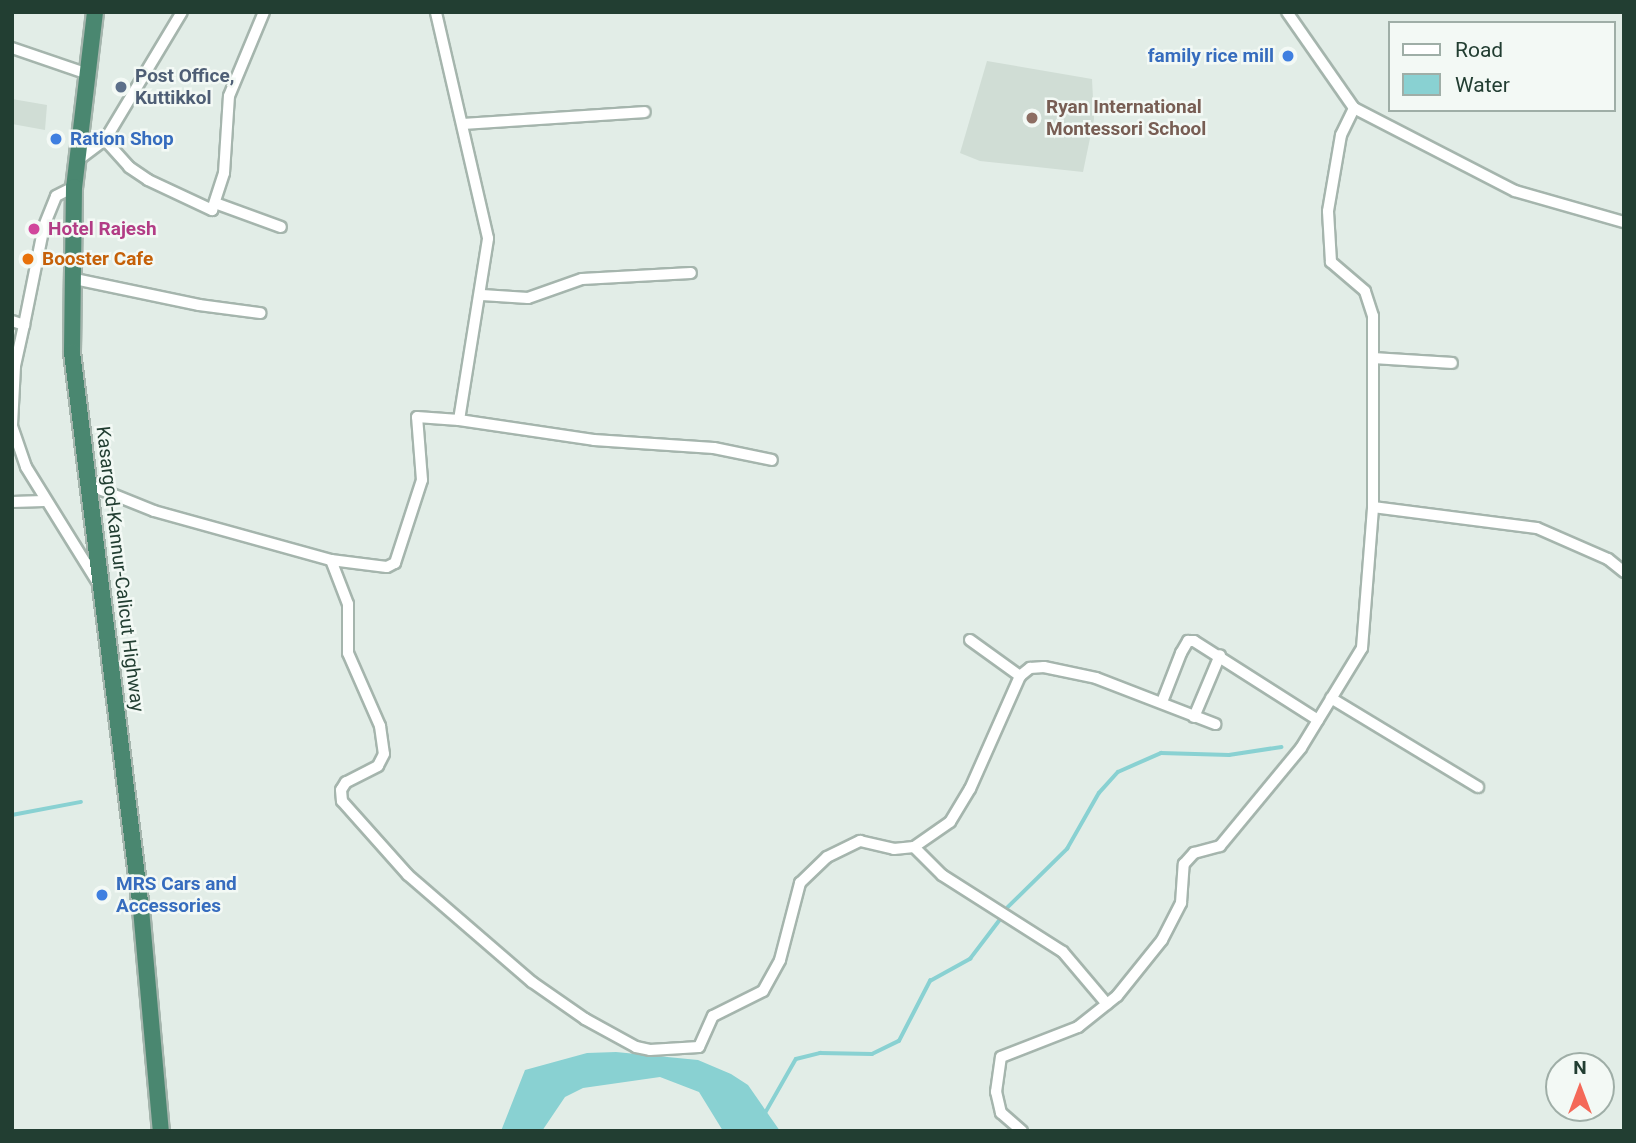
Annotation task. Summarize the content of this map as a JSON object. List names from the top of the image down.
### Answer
{
  "streets": {
    "highway": ["Kasargod-Kannur-Calicut Highway"]
  },
  "places": [
    "family rice mill",
    "Post Office, Kuttikkol",
    "Ryan International Montessori School",
    "Ration Shop",
    "Hotel Rajesh",
    "Booster Cafe",
    "MRS Cars and Accessories"
  ],
  "legend": ["Road", "Water"],
  "north": "top"
}
